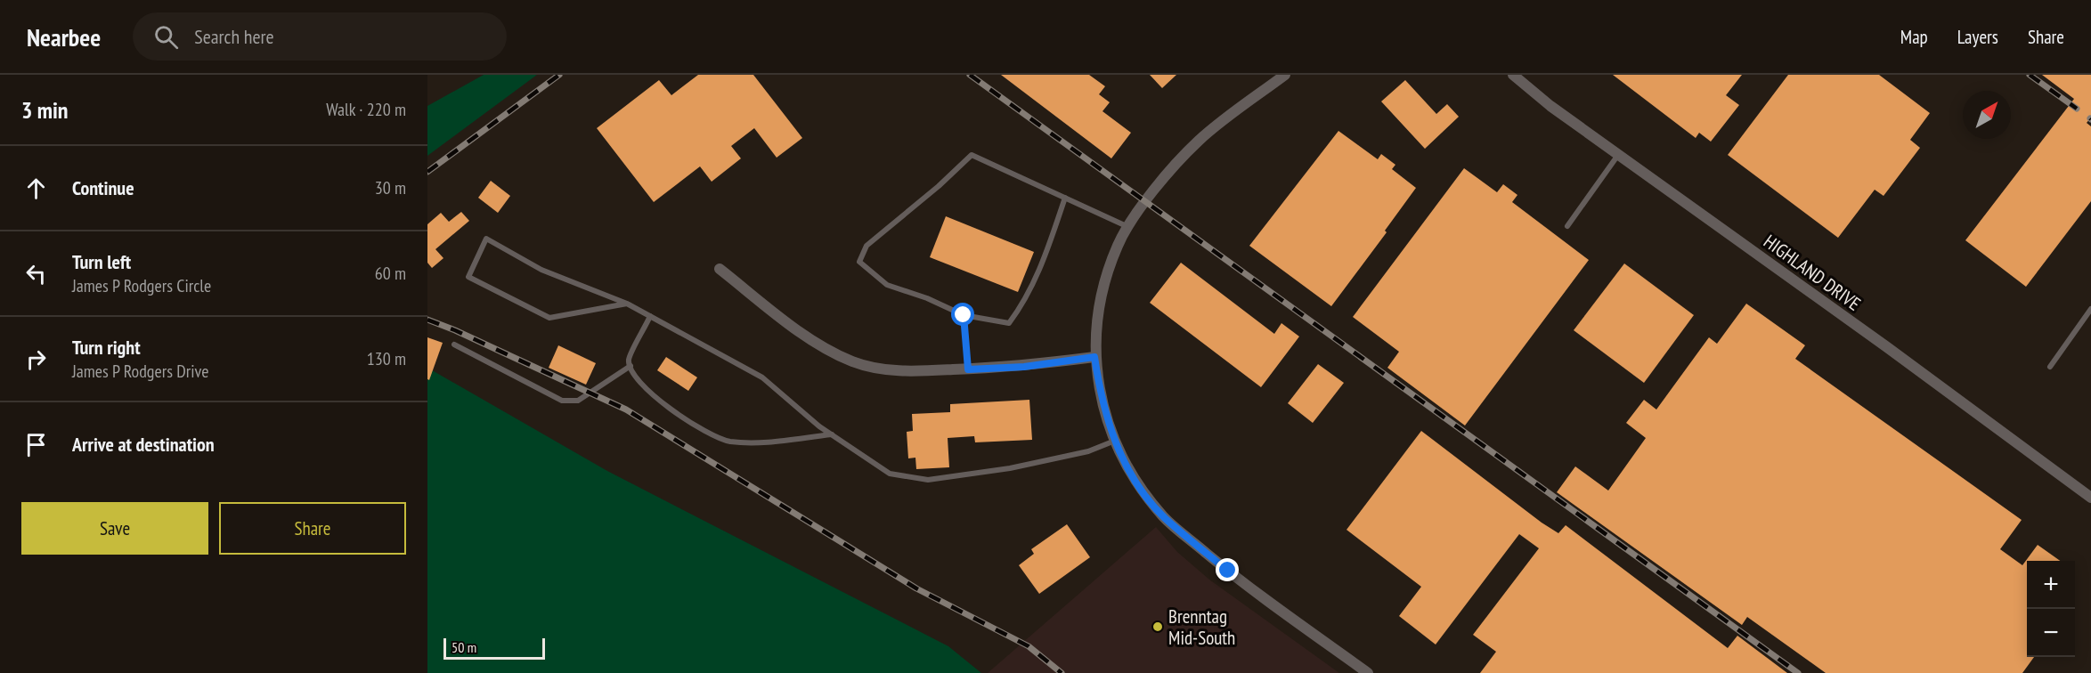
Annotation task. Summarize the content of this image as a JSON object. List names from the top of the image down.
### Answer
{
  "streets": {
    "street": ["HIGHLAND DRIVE"]
  },
  "places": ["Brenntag Mid-South"],
  "scale_bar": "50 m",
  "north": "top right",
  "page": {
    "header": "Nearbee",
    "search": "Search here",
    "nav": ["Map", "Layers", "Share"],
    "heading": ["3 min", "Walk · 220 m"],
    "list": [
      ["Continue", "30 m"],
      ["Turn left", "James P Rodgers Circle", "60 m"],
      ["Turn right", "James P Rodgers Drive", "130 m"],
      "Arrive at destination"
    ],
    "buttons": ["Save", "Share"],
    "map_buttons": ["+", "−"],
    "scale": "50 m"
  }
}
